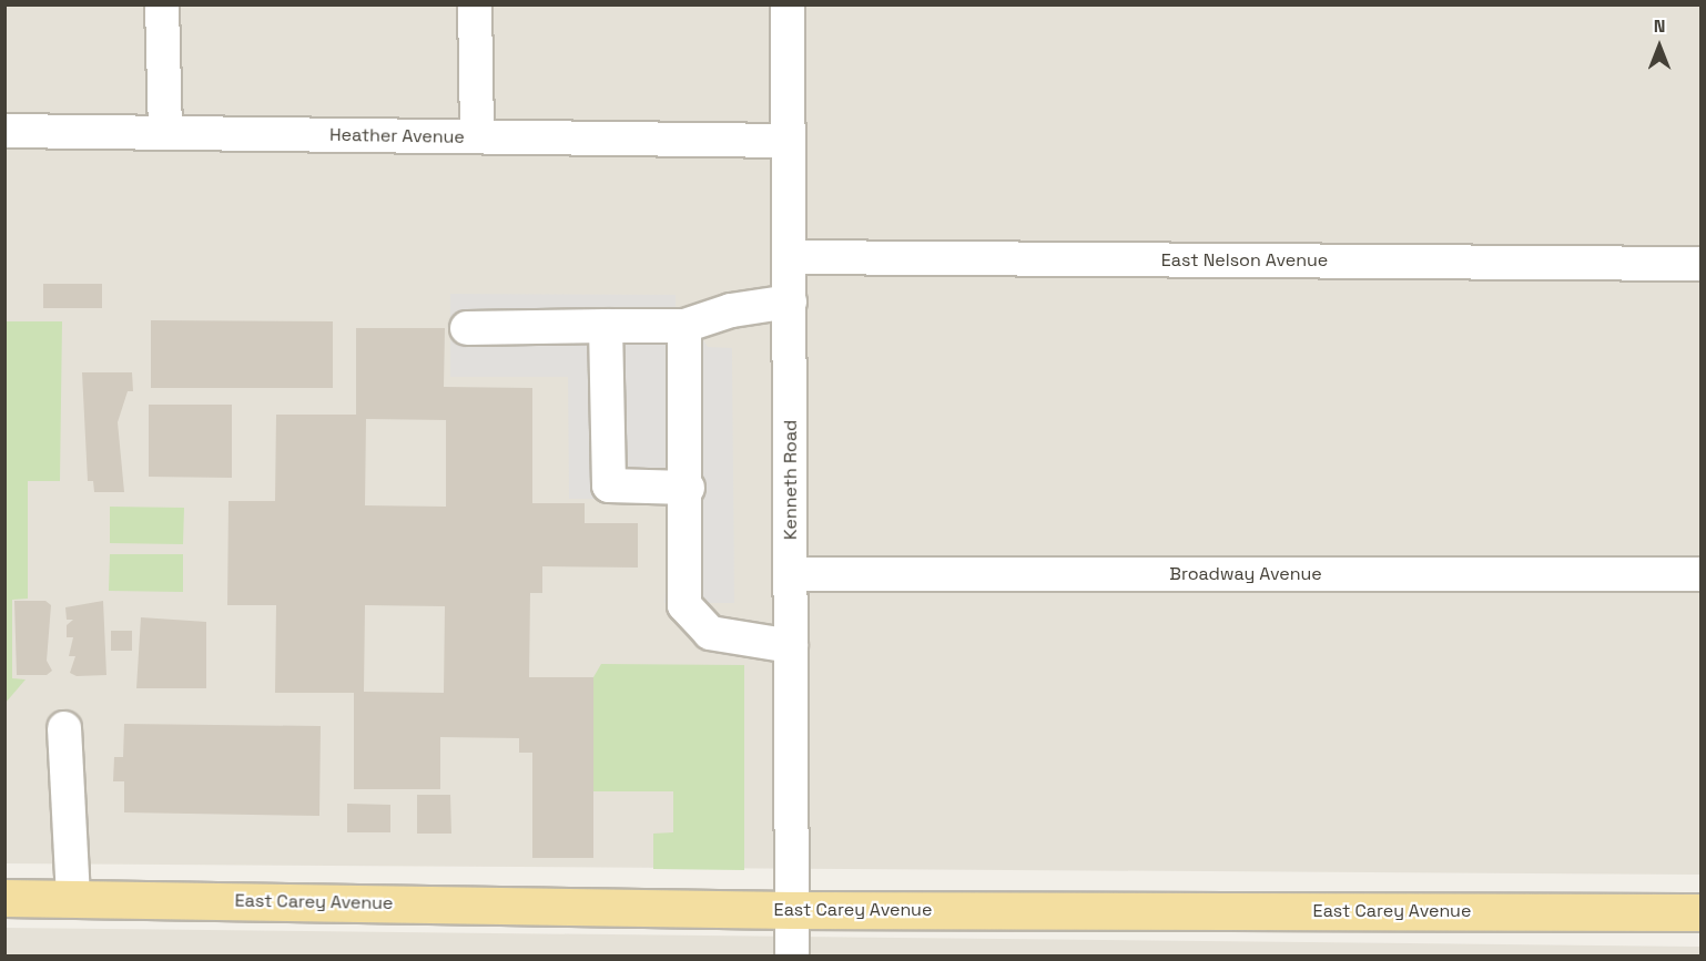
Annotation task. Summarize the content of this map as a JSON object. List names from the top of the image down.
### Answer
{
  "streets": {
    "main road": ["East Carey Avenue"],
    "street": [
      "Heather Avenue",
      "East Nelson Avenue",
      "Kenneth Road",
      "Broadway Avenue"
    ]
  },
  "crossings": [
    ["Heather Avenue", "Kenneth Road"],
    ["East Nelson Avenue", "Kenneth Road"],
    ["Kenneth Road", "Broadway Avenue"],
    ["Kenneth Road", "East Carey Avenue"]
  ],
  "north": "top"
}
